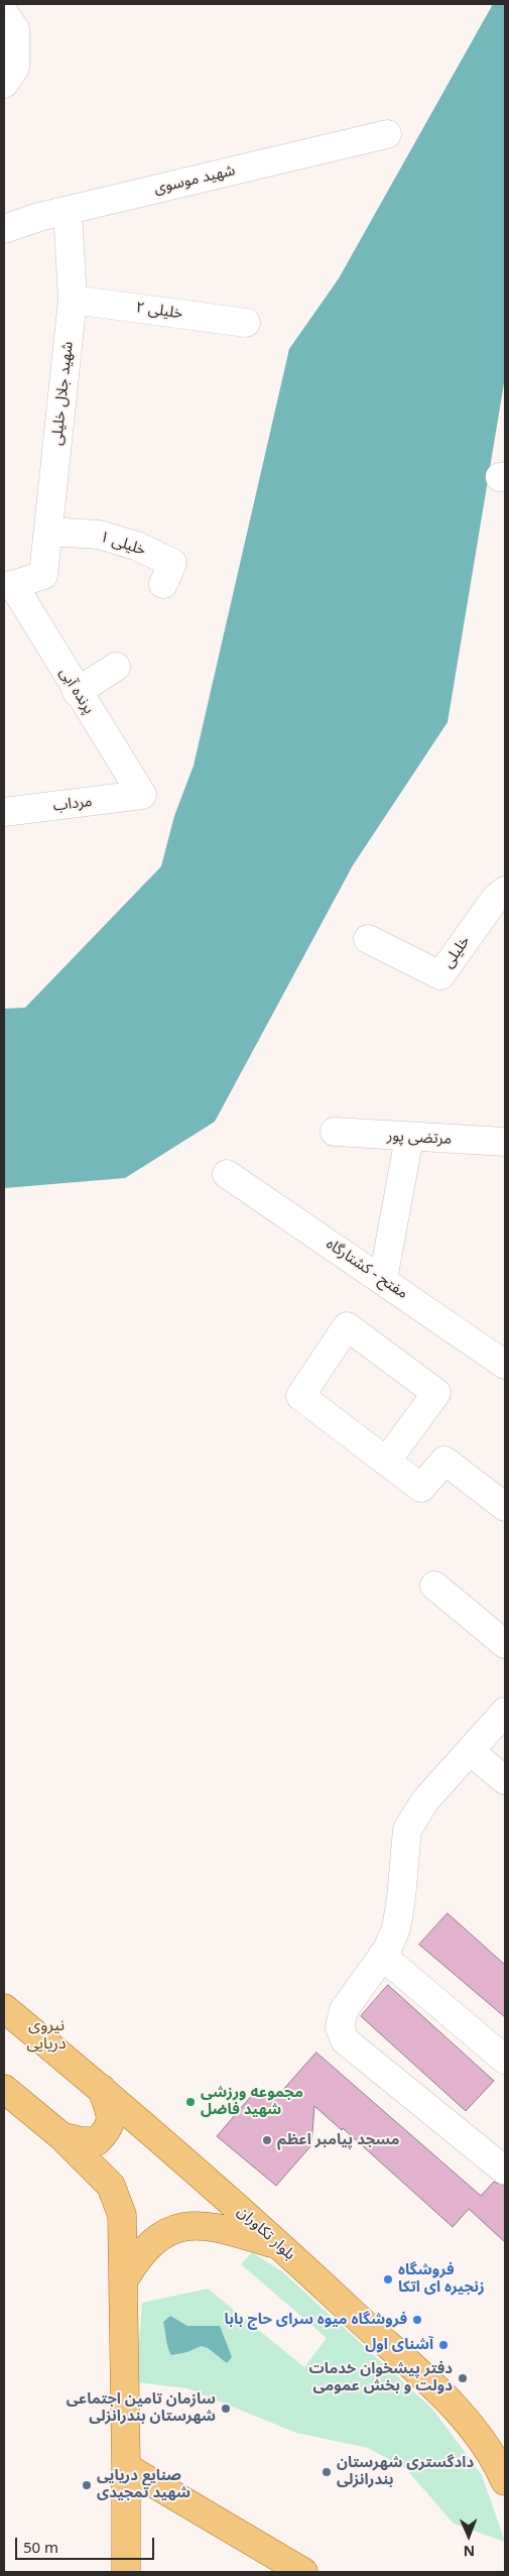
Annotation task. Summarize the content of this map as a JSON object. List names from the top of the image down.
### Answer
{
  "streets": {
    "main road": ["بلوار تکاوران"],
    "street": [
      "شهید موسوی",
      "خلیلی ۲",
      "شهید جلال خلیلی",
      "خلیلی ۱",
      "پرنده آبی",
      "مرداب",
      "خلیلی",
      "مرتضی پور",
      "مفتح - کشتارگاه"
    ]
  },
  "crossings": [
    ["شهید موسوی", "شهید جلال خلیلی"],
    ["خلیلی ۲", "شهید جلال خلیلی"],
    ["شهید جلال خلیلی", "خلیلی ۱"],
    ["شهید جلال خلیلی", "پرنده آبی"],
    ["پرنده آبی", "مرداب"]
  ],
  "districts": ["نیروی دریایی"],
  "places": [
    "مجموعه ورزشی شهید فاضل",
    "مسجد پیامبر اعظم",
    "فروشگاه زنجیره ای اتکا",
    "فروشگاه میوه سرای حاج بابا",
    "آشنای اول",
    "دفتر پیشخوان خدمات دولت و بخش عمومی",
    "سازمان تامین اجتماعی شهرستان بندرانزلی",
    "دادگستری شهرستان بندرانزلی",
    "صنایع دریایی شهید تمجیدی"
  ],
  "scale_bar": "50 m",
  "north": "bottom"
}
